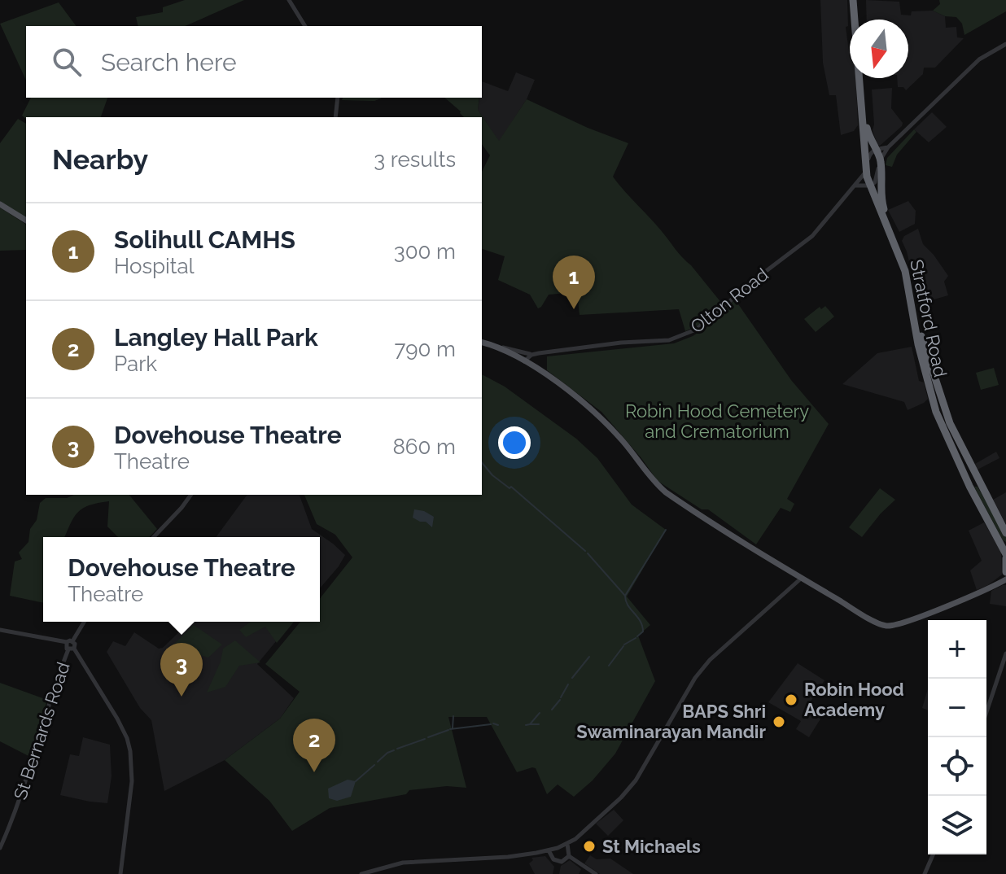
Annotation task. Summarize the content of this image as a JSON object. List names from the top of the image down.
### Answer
{
  "streets": {
    "highway": ["Stratford Road"],
    "street": ["Olton Road", "St Bernards Road"]
  },
  "crossings": [
    ["Olton Road", "Stratford Road"]
  ],
  "parks": ["Robin Hood Cemetery and Crematorium"],
  "places": ["Robin Hood Academy", "BAPS Shri Swaminarayan Mandir", "St Michaels"],
  "north": "bottom",
  "page": {
    "search": "Search here",
    "heading": ["Nearby", "3 results"],
    "list": [
      {
        "mark": "1",
        "name": "Solihull CAMHS",
        "note": "Hospital",
        "value": "300 m"
      },
      {
        "mark": "2",
        "name": "Langley Hall Park",
        "note": "Park",
        "value": "790 m"
      },
      {
        "mark": "3",
        "name": "Dovehouse Theatre",
        "note": "Theatre",
        "value": "860 m"
      }
    ],
    "pins": ["1", "3", "2"],
    "popup": ["Dovehouse Theatre", "Theatre"],
    "map_buttons": ["+", "−"]
  }
}
